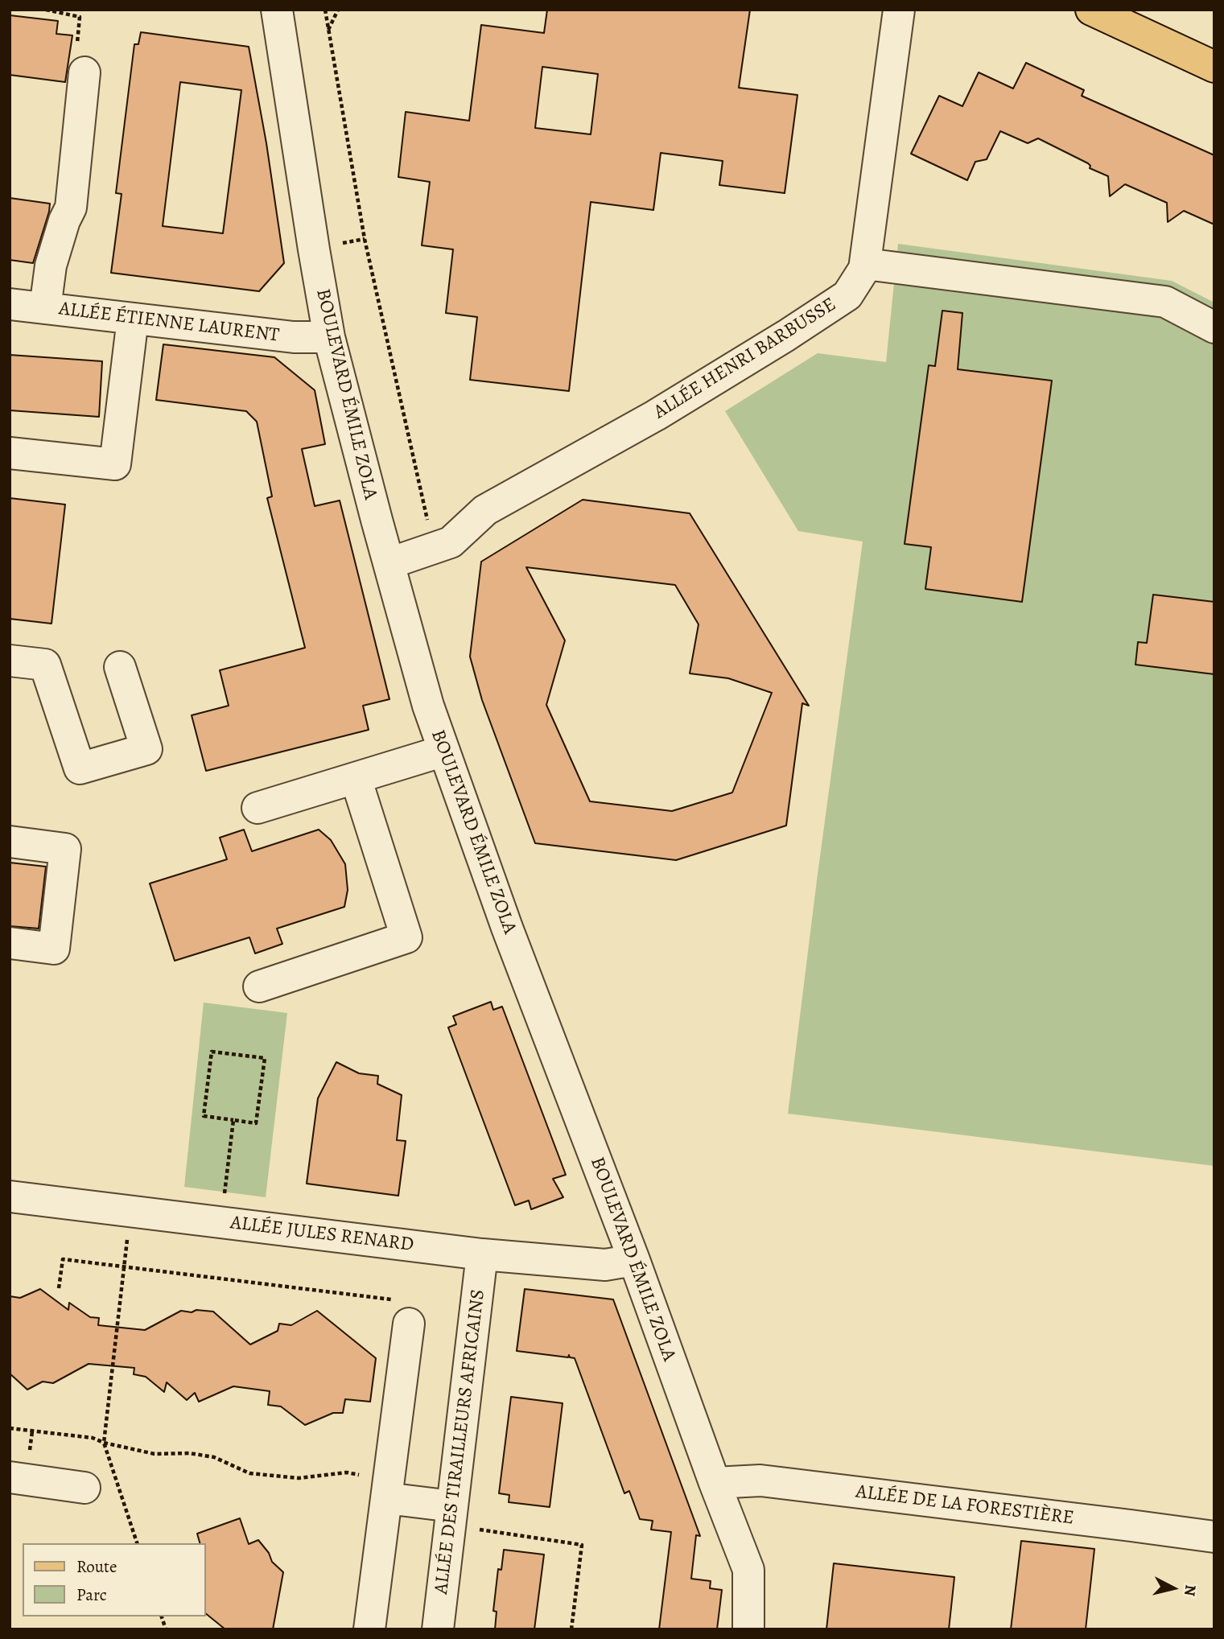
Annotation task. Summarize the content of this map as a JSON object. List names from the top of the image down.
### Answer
{
  "streets": {
    "street": [
      "ALLÉE ÉTIENNE LAURENT",
      "ALLÉE HENRI BARBUSSE",
      "BOULEVARD ÉMILE ZOLA",
      "ALLÉE JULES RENARD",
      "ALLÉE DES TIRAILLEURS AFRICAINS",
      "ALLÉE DE LA FORESTIÈRE"
    ]
  },
  "crossings": [
    ["ALLÉE ÉTIENNE LAURENT", "BOULEVARD ÉMILE ZOLA"],
    ["ALLÉE HENRI BARBUSSE", "BOULEVARD ÉMILE ZOLA"],
    ["BOULEVARD ÉMILE ZOLA", "ALLÉE JULES RENARD"],
    ["BOULEVARD ÉMILE ZOLA", "ALLÉE DE LA FORESTIÈRE"],
    ["ALLÉE JULES RENARD", "ALLÉE DES TIRAILLEURS AFRICAINS"]
  ],
  "legend": ["Route", "Parc"],
  "north": "right"
}
